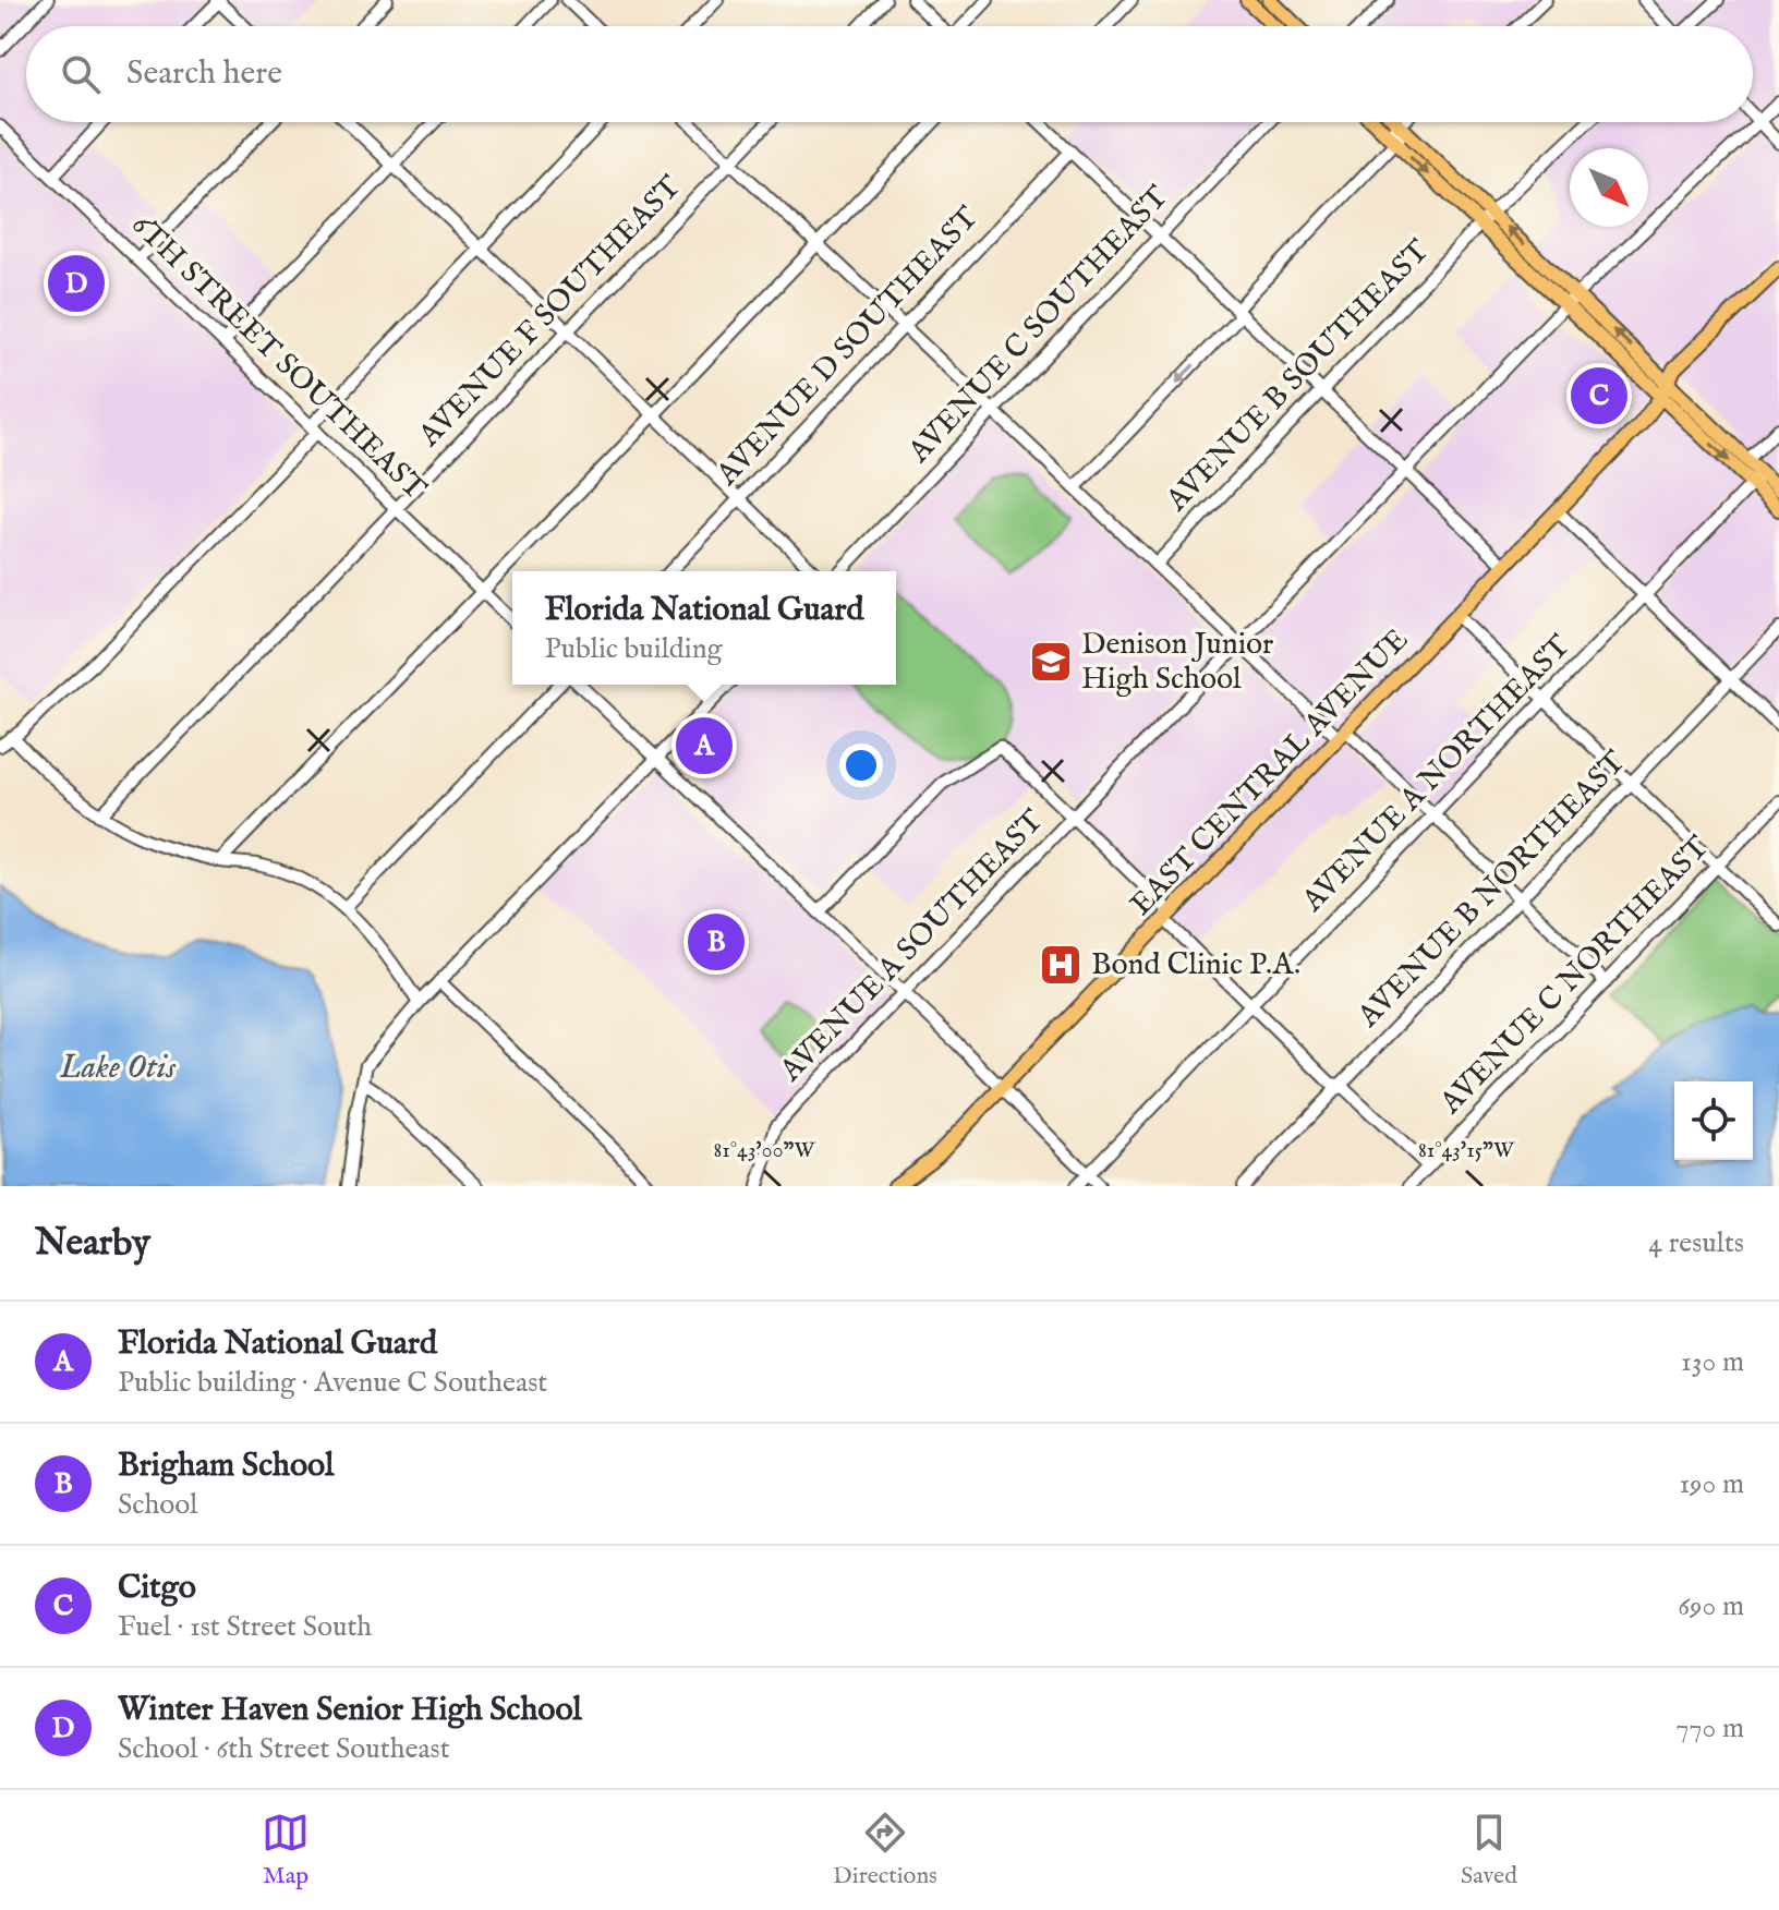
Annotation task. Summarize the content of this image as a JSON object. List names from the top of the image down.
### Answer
{
  "streets": {
    "main road": ["EAST CENTRAL AVENUE"],
    "street": [
      "AVENUE F SOUTHEAST",
      "AVENUE C SOUTHEAST",
      "AVENUE D SOUTHEAST",
      "6TH STREET SOUTHEAST",
      "AVENUE B SOUTHEAST",
      "AVENUE A NORTHEAST",
      "AVENUE B NORTHEAST",
      "AVENUE A SOUTHEAST",
      "AVENUE C NORTHEAST"
    ]
  },
  "crossings": [
    ["AVENUE F SOUTHEAST", "6TH STREET SOUTHEAST"]
  ],
  "water": ["Lake Otis"],
  "places": {
    "school or university": ["Denison Junior High School"],
    "hospital": ["Bond Clinic P.A."]
  },
  "north": "bottom right",
  "page": {
    "search": "Search here",
    "pins": [
      "D",
      "C",
      "A",
      "B"
    ],
    "popup": ["Florida National Guard", "Public building"],
    "heading": ["Nearby", "4 results"],
    "list": [
      {
        "mark": "A",
        "name": "Florida National Guard",
        "note": "Public building · Avenue C Southeast",
        "value": "130 m"
      },
      {
        "mark": "B",
        "name": "Brigham School",
        "note": "School",
        "value": "190 m"
      },
      {
        "mark": "C",
        "name": "Citgo",
        "note": "Fuel · 1st Street South",
        "value": "690 m"
      },
      {
        "mark": "D",
        "name": "Winter Haven Senior High School",
        "note": "School · 6th Street Southeast",
        "value": "770 m"
      }
    ],
    "nav": ["Map", "Directions", "Saved"]
  },
  "coordinates": ["81°43'00\"W", "81°43'15\"W"]
}
